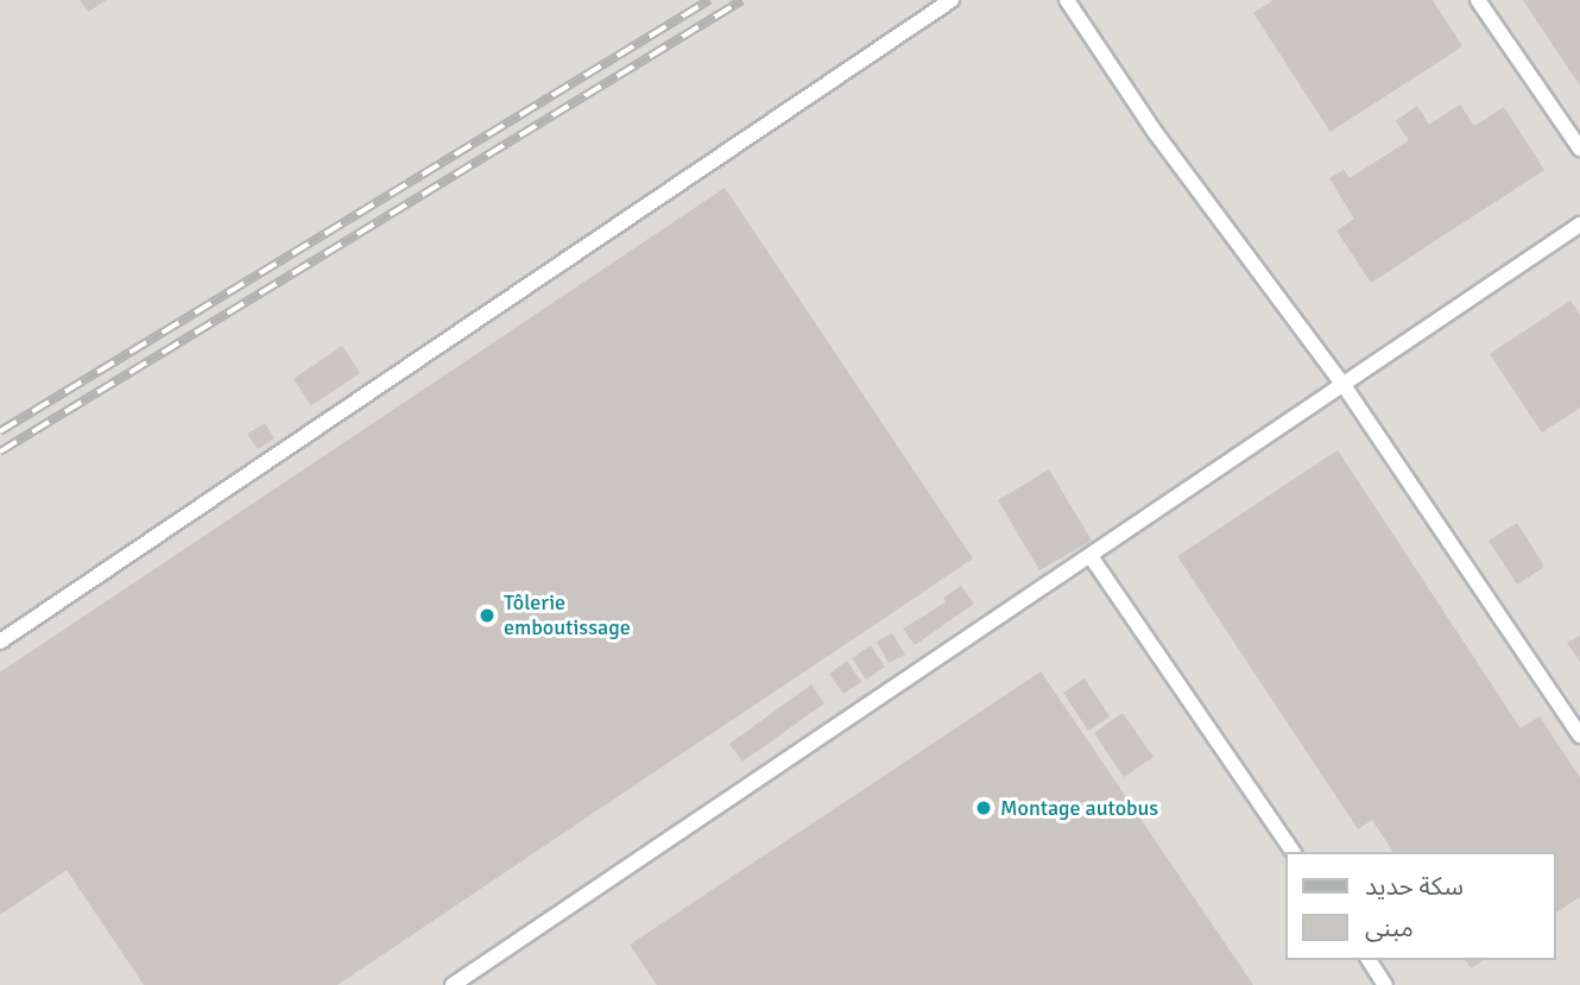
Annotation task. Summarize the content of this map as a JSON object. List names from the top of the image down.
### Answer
{
  "places": ["Tôlerie emboutissage", "Montage autobus"],
  "legend": ["سكة حديد", "مبنى"]
}
